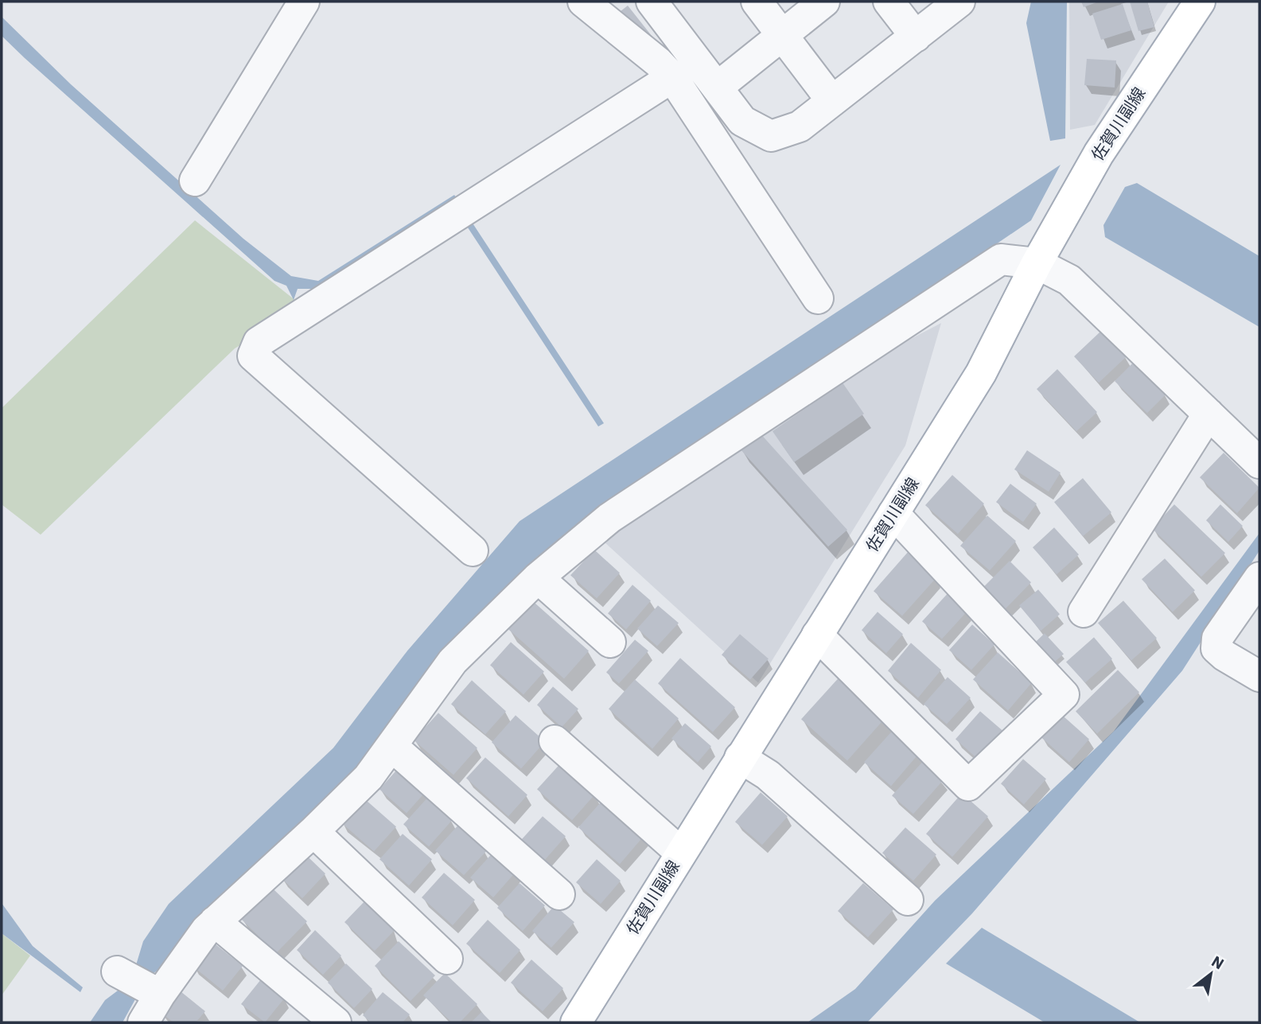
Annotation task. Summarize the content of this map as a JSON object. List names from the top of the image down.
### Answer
{
  "streets": {
    "main road": ["佐賀川副線"]
  },
  "north": "top right"
}
